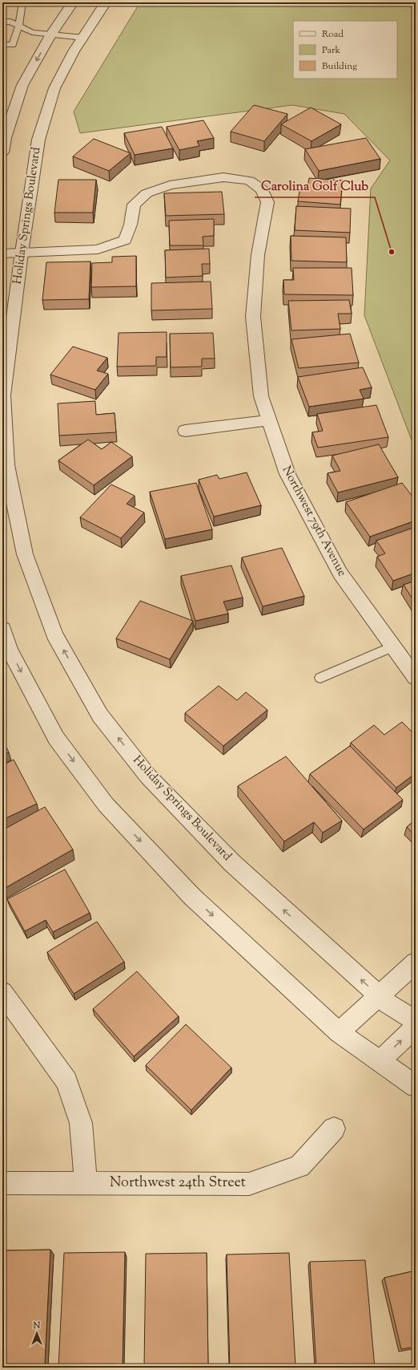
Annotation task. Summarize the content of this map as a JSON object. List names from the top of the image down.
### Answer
{
  "streets": {
    "street": ["Holiday Springs Boulevard", "Northwest 79th Avenue", "Northwest 24th Street"]
  },
  "crossings": [
    ["Holiday Springs Boulevard", "Northwest 79th Avenue"]
  ],
  "places": ["Carolina Golf Club"],
  "legend": ["Road", "Park", "Building"],
  "north": "top"
}
